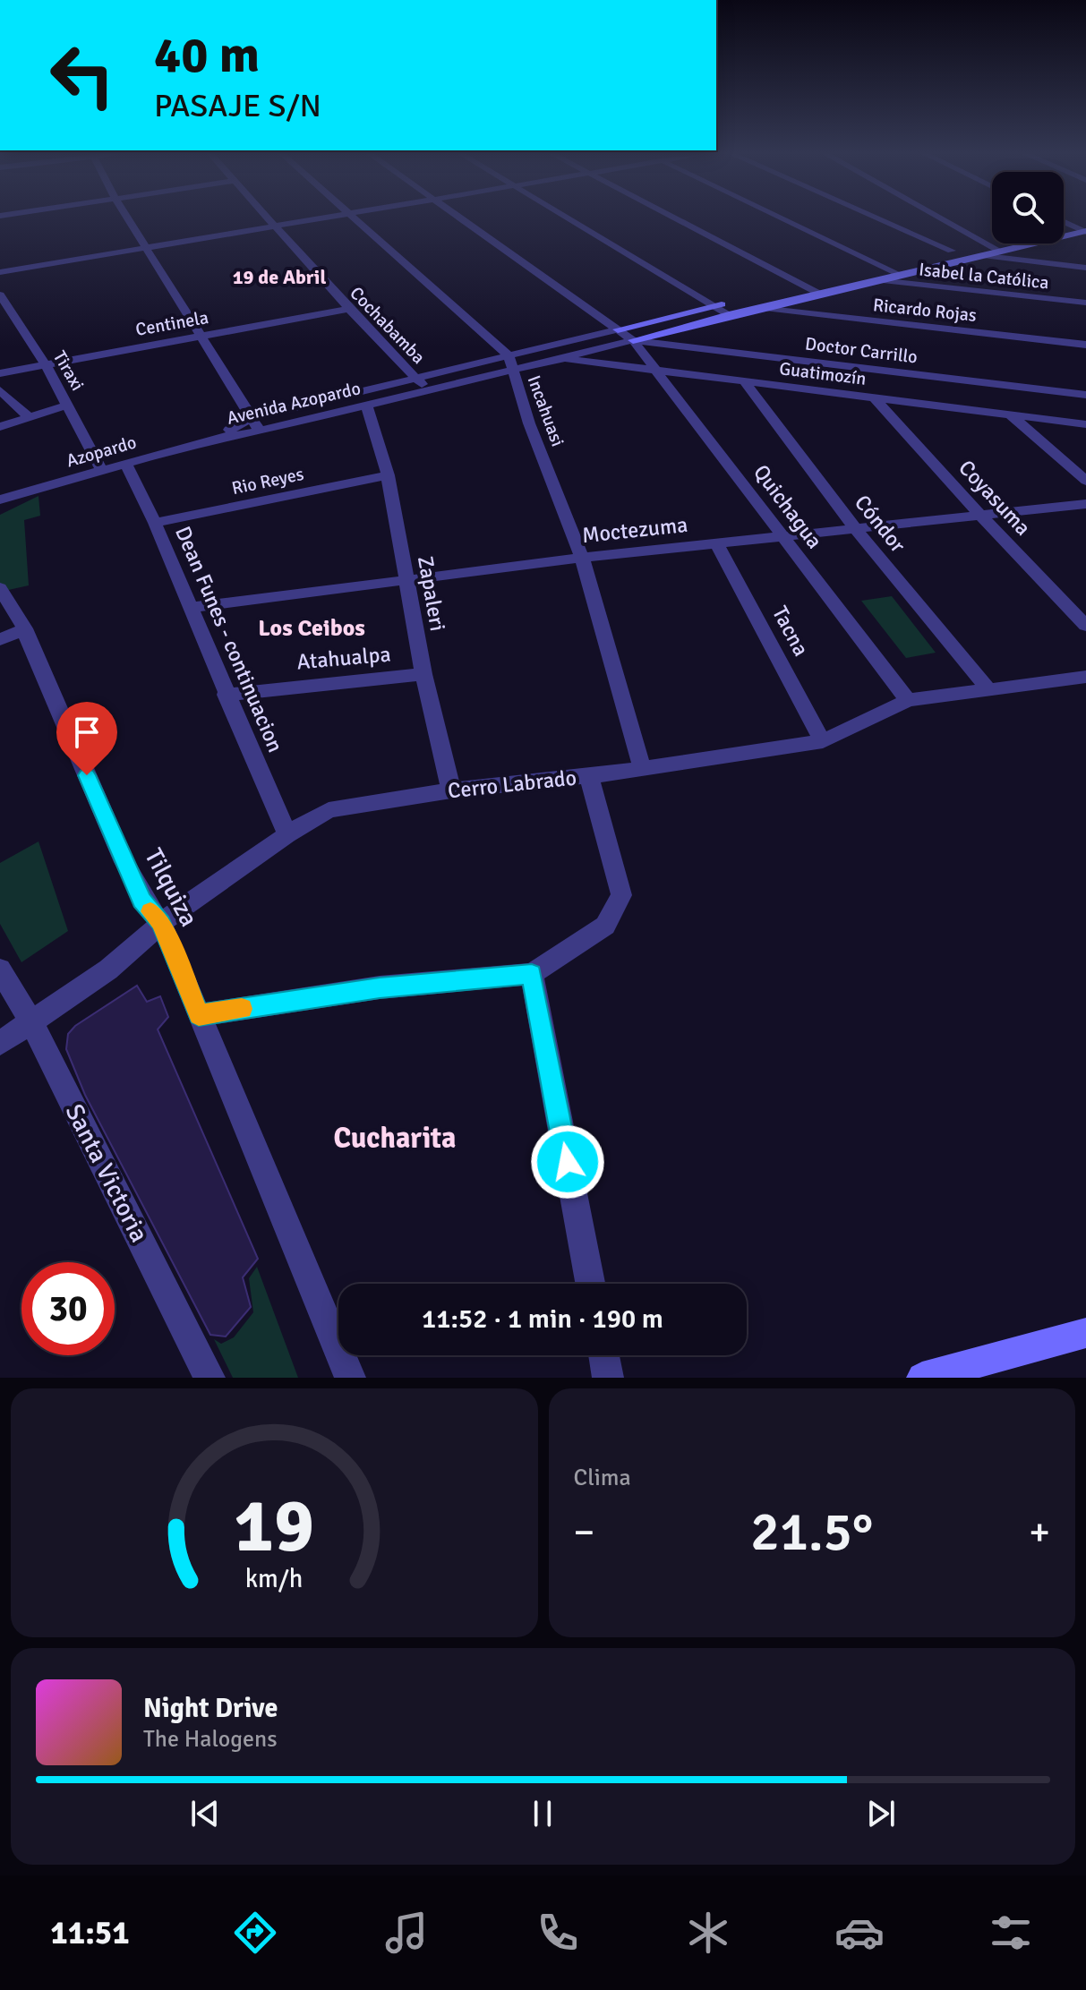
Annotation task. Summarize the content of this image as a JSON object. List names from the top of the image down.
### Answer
{
  "streets": {
    "street": [
      "Isabel la Católica",
      "Ricardo Rojas",
      "Centinela",
      "Cochabamba",
      "Doctor Carrillo",
      "Tiraxi",
      "Guatimozín",
      "Avenida Azopardo",
      "Incahuasi",
      "Azopardo",
      "Rio Reyes",
      "Coyasuma",
      "Quichagua",
      "Cóndor",
      "Moctezuma",
      "Zapaleri",
      "Tacna",
      "Dean Funes - continuacion",
      "Atahualpa",
      "Cerro Labrado",
      "Tilquiza",
      "Santa Victoria"
    ]
  },
  "crossings": [
    ["Isabel la Católica", "Avenida Azopardo"],
    ["Ricardo Rojas", "Avenida Azopardo"],
    ["Centinela", "Cochabamba"],
    ["Centinela", "Tiraxi"],
    ["Cochabamba", "Avenida Azopardo"],
    ["Doctor Carrillo", "Avenida Azopardo"],
    ["Doctor Carrillo", "Quichagua"],
    ["Tiraxi", "Azopardo"],
    ["Guatimozín", "Avenida Azopardo"],
    ["Guatimozín", "Coyasuma"],
    ["Guatimozín", "Quichagua"],
    ["Guatimozín", "Cóndor"],
    ["Avenida Azopardo", "Incahuasi"],
    ["Avenida Azopardo", "Azopardo"],
    ["Avenida Azopardo", "Quichagua"],
    ["Avenida Azopardo", "Zapaleri"],
    ["Incahuasi", "Moctezuma"],
    ["Incahuasi", "Cerro Labrado"],
    ["Azopardo", "Dean Funes - continuacion"],
    ["Rio Reyes", "Zapaleri"],
    ["Rio Reyes", "Dean Funes - continuacion"],
    ["Coyasuma", "Moctezuma"],
    ["Quichagua", "Moctezuma"],
    ["Quichagua", "Cerro Labrado"],
    ["Cóndor", "Moctezuma"],
    ["Cóndor", "Cerro Labrado"],
    ["Moctezuma", "Zapaleri"],
    ["Moctezuma", "Tacna"],
    ["Moctezuma", "Dean Funes - continuacion"],
    ["Zapaleri", "Atahualpa"],
    ["Zapaleri", "Cerro Labrado"],
    ["Tacna", "Cerro Labrado"],
    ["Dean Funes - continuacion", "Atahualpa"],
    ["Dean Funes - continuacion", "Cerro Labrado"],
    ["Cerro Labrado", "Tilquiza"],
    ["Cerro Labrado", "Santa Victoria"]
  ],
  "districts": ["19 de Abril", "Los Ceibos", "Cucharita"],
  "page": {
    "turn": ["40 m", "PASAJE S/N"],
    "limit": "30",
    "trip": "11:52 · 1 min · 190 m",
    "tile": "Clima",
    "heat": ["−", "21.5°", "+"],
    "song": ["Night Drive", "The Halogens"],
    "tabs": "11:51",
    "gauge": ["19", "km/h"]
  }
}
